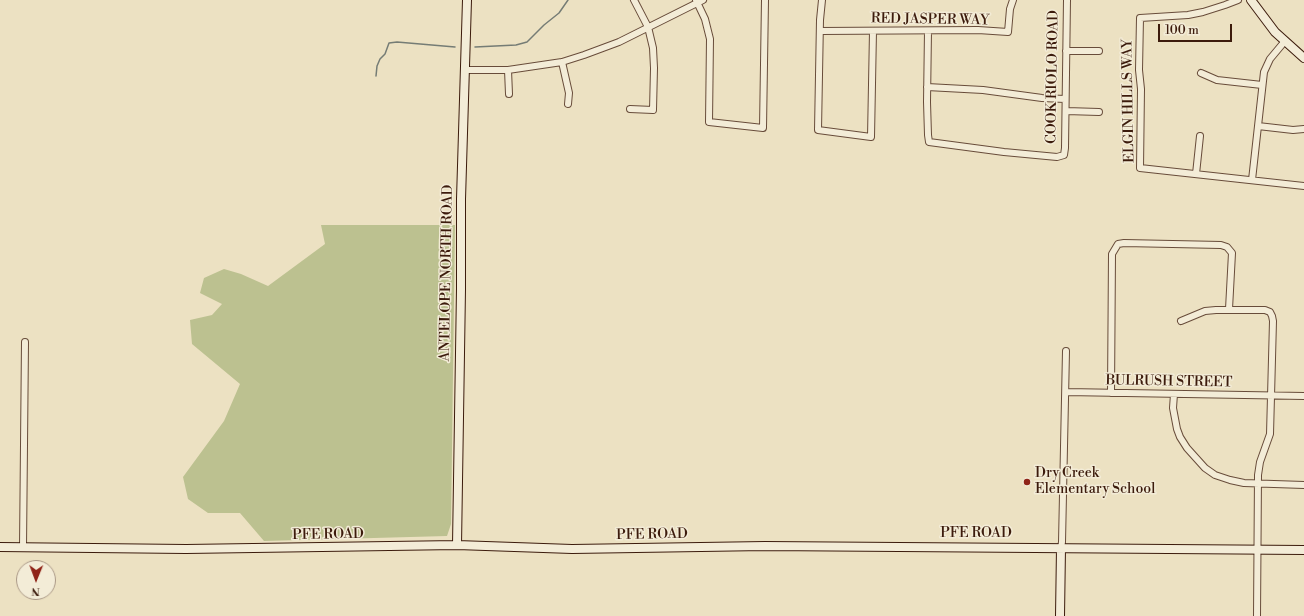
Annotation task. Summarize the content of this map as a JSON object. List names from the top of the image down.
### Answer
{
  "streets": {
    "main road": ["ANTELOPE NORTH ROAD", "PFE ROAD"],
    "street": [
      "RED JASPER WAY",
      "COOK RIOLO ROAD",
      "ELGIN HILLS WAY",
      "BULRUSH STREET"
    ]
  },
  "crossings": [
    ["ANTELOPE NORTH ROAD", "PFE ROAD"]
  ],
  "places": ["Dry Creek Elementary School"],
  "scale_bar": "100 m",
  "north": "bottom"
}
